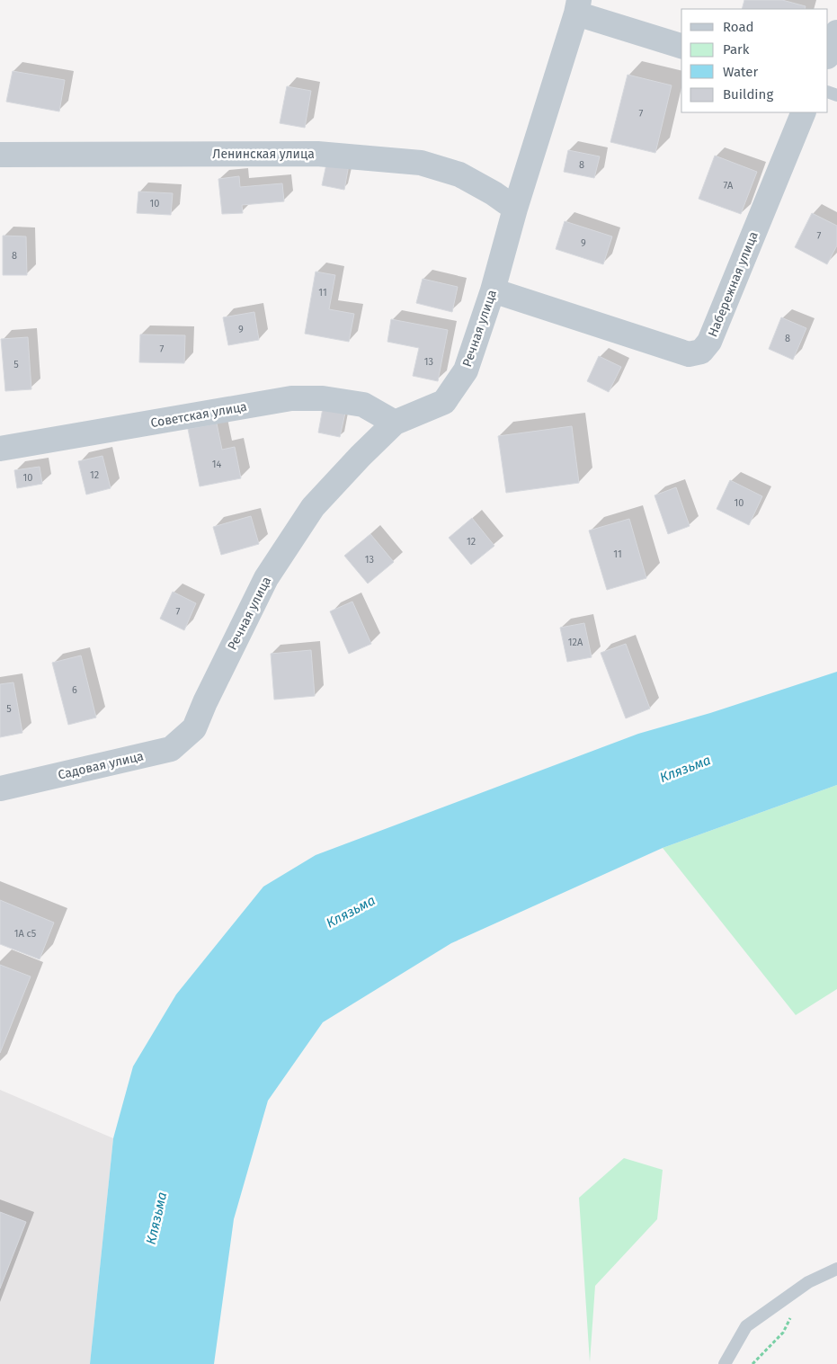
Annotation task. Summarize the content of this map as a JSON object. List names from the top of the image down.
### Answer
{
  "streets": {
    "street": [
      "Ленинская улица",
      "Набережная улица",
      "Речная улица",
      "Советская улица",
      "Садовая улица"
    ]
  },
  "crossings": [
    ["Ленинская улица", "Речная улица"],
    ["Набережная улица", "Речная улица"],
    ["Речная улица", "Советская улица"],
    ["Речная улица", "Садовая улица"]
  ],
  "water": ["Клязьма"],
  "house_numbers": [
    "7",
    "8",
    "7А",
    "10",
    "7",
    "9",
    "8",
    "11",
    "9",
    "8",
    "7",
    "13",
    "5",
    "14",
    "12",
    "10",
    "10",
    "12",
    "11",
    "13",
    "7",
    "12А",
    "6",
    "5",
    "1А с5"
  ],
  "legend": [
    "Road",
    "Park",
    "Water",
    "Building"
  ]
}
